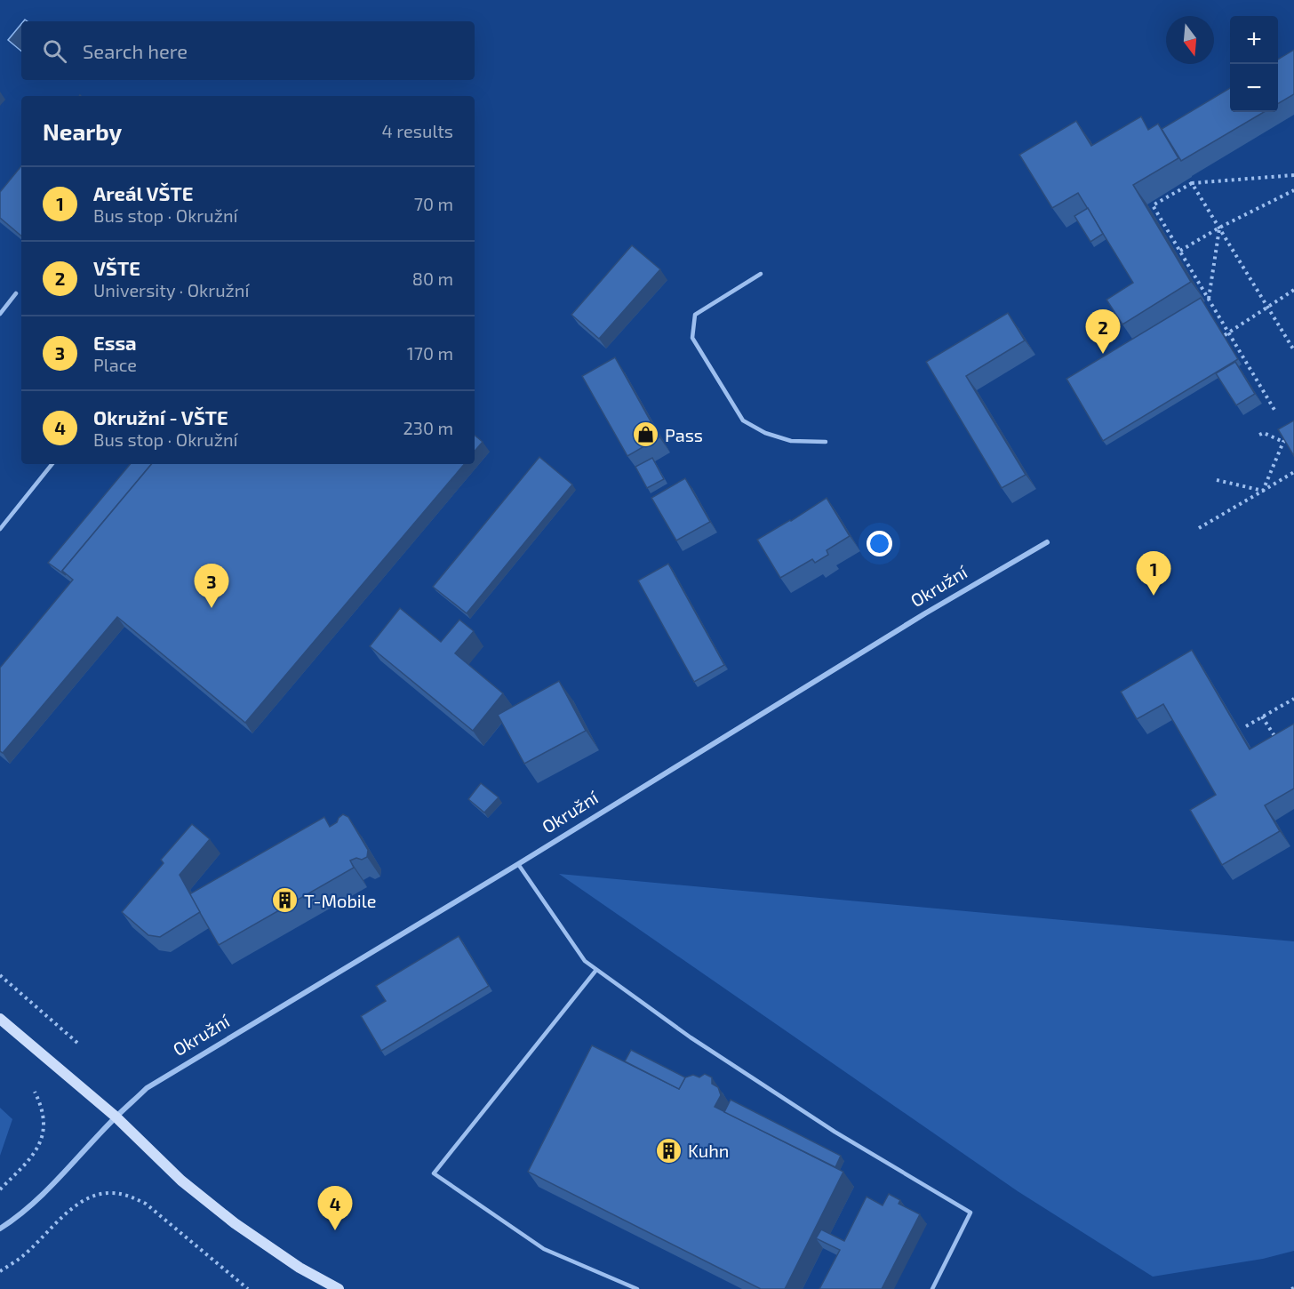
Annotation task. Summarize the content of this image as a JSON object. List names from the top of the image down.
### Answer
{
  "streets": {
    "street": ["Okružní"]
  },
  "places": {
    "shop": ["Pass"],
    "building": ["T-Mobile", "Kuhn"]
  },
  "north": "bottom",
  "page": {
    "map_buttons": ["+", "−"],
    "search": "Search here",
    "heading": ["Nearby", "4 results"],
    "list": [
      {
        "mark": "1",
        "name": "Areál VŠTE",
        "note": "Bus stop · Okružní",
        "value": "70 m"
      },
      {
        "mark": "2",
        "name": "VŠTE",
        "note": "University · Okružní",
        "value": "80 m"
      },
      {
        "mark": "3",
        "name": "Essa",
        "note": "Place",
        "value": "170 m"
      },
      {
        "mark": "4",
        "name": "Okružní - VŠTE",
        "note": "Bus stop · Okružní",
        "value": "230 m"
      }
    ],
    "pins": [
      "2",
      "1",
      "3",
      "4"
    ]
  }
}
